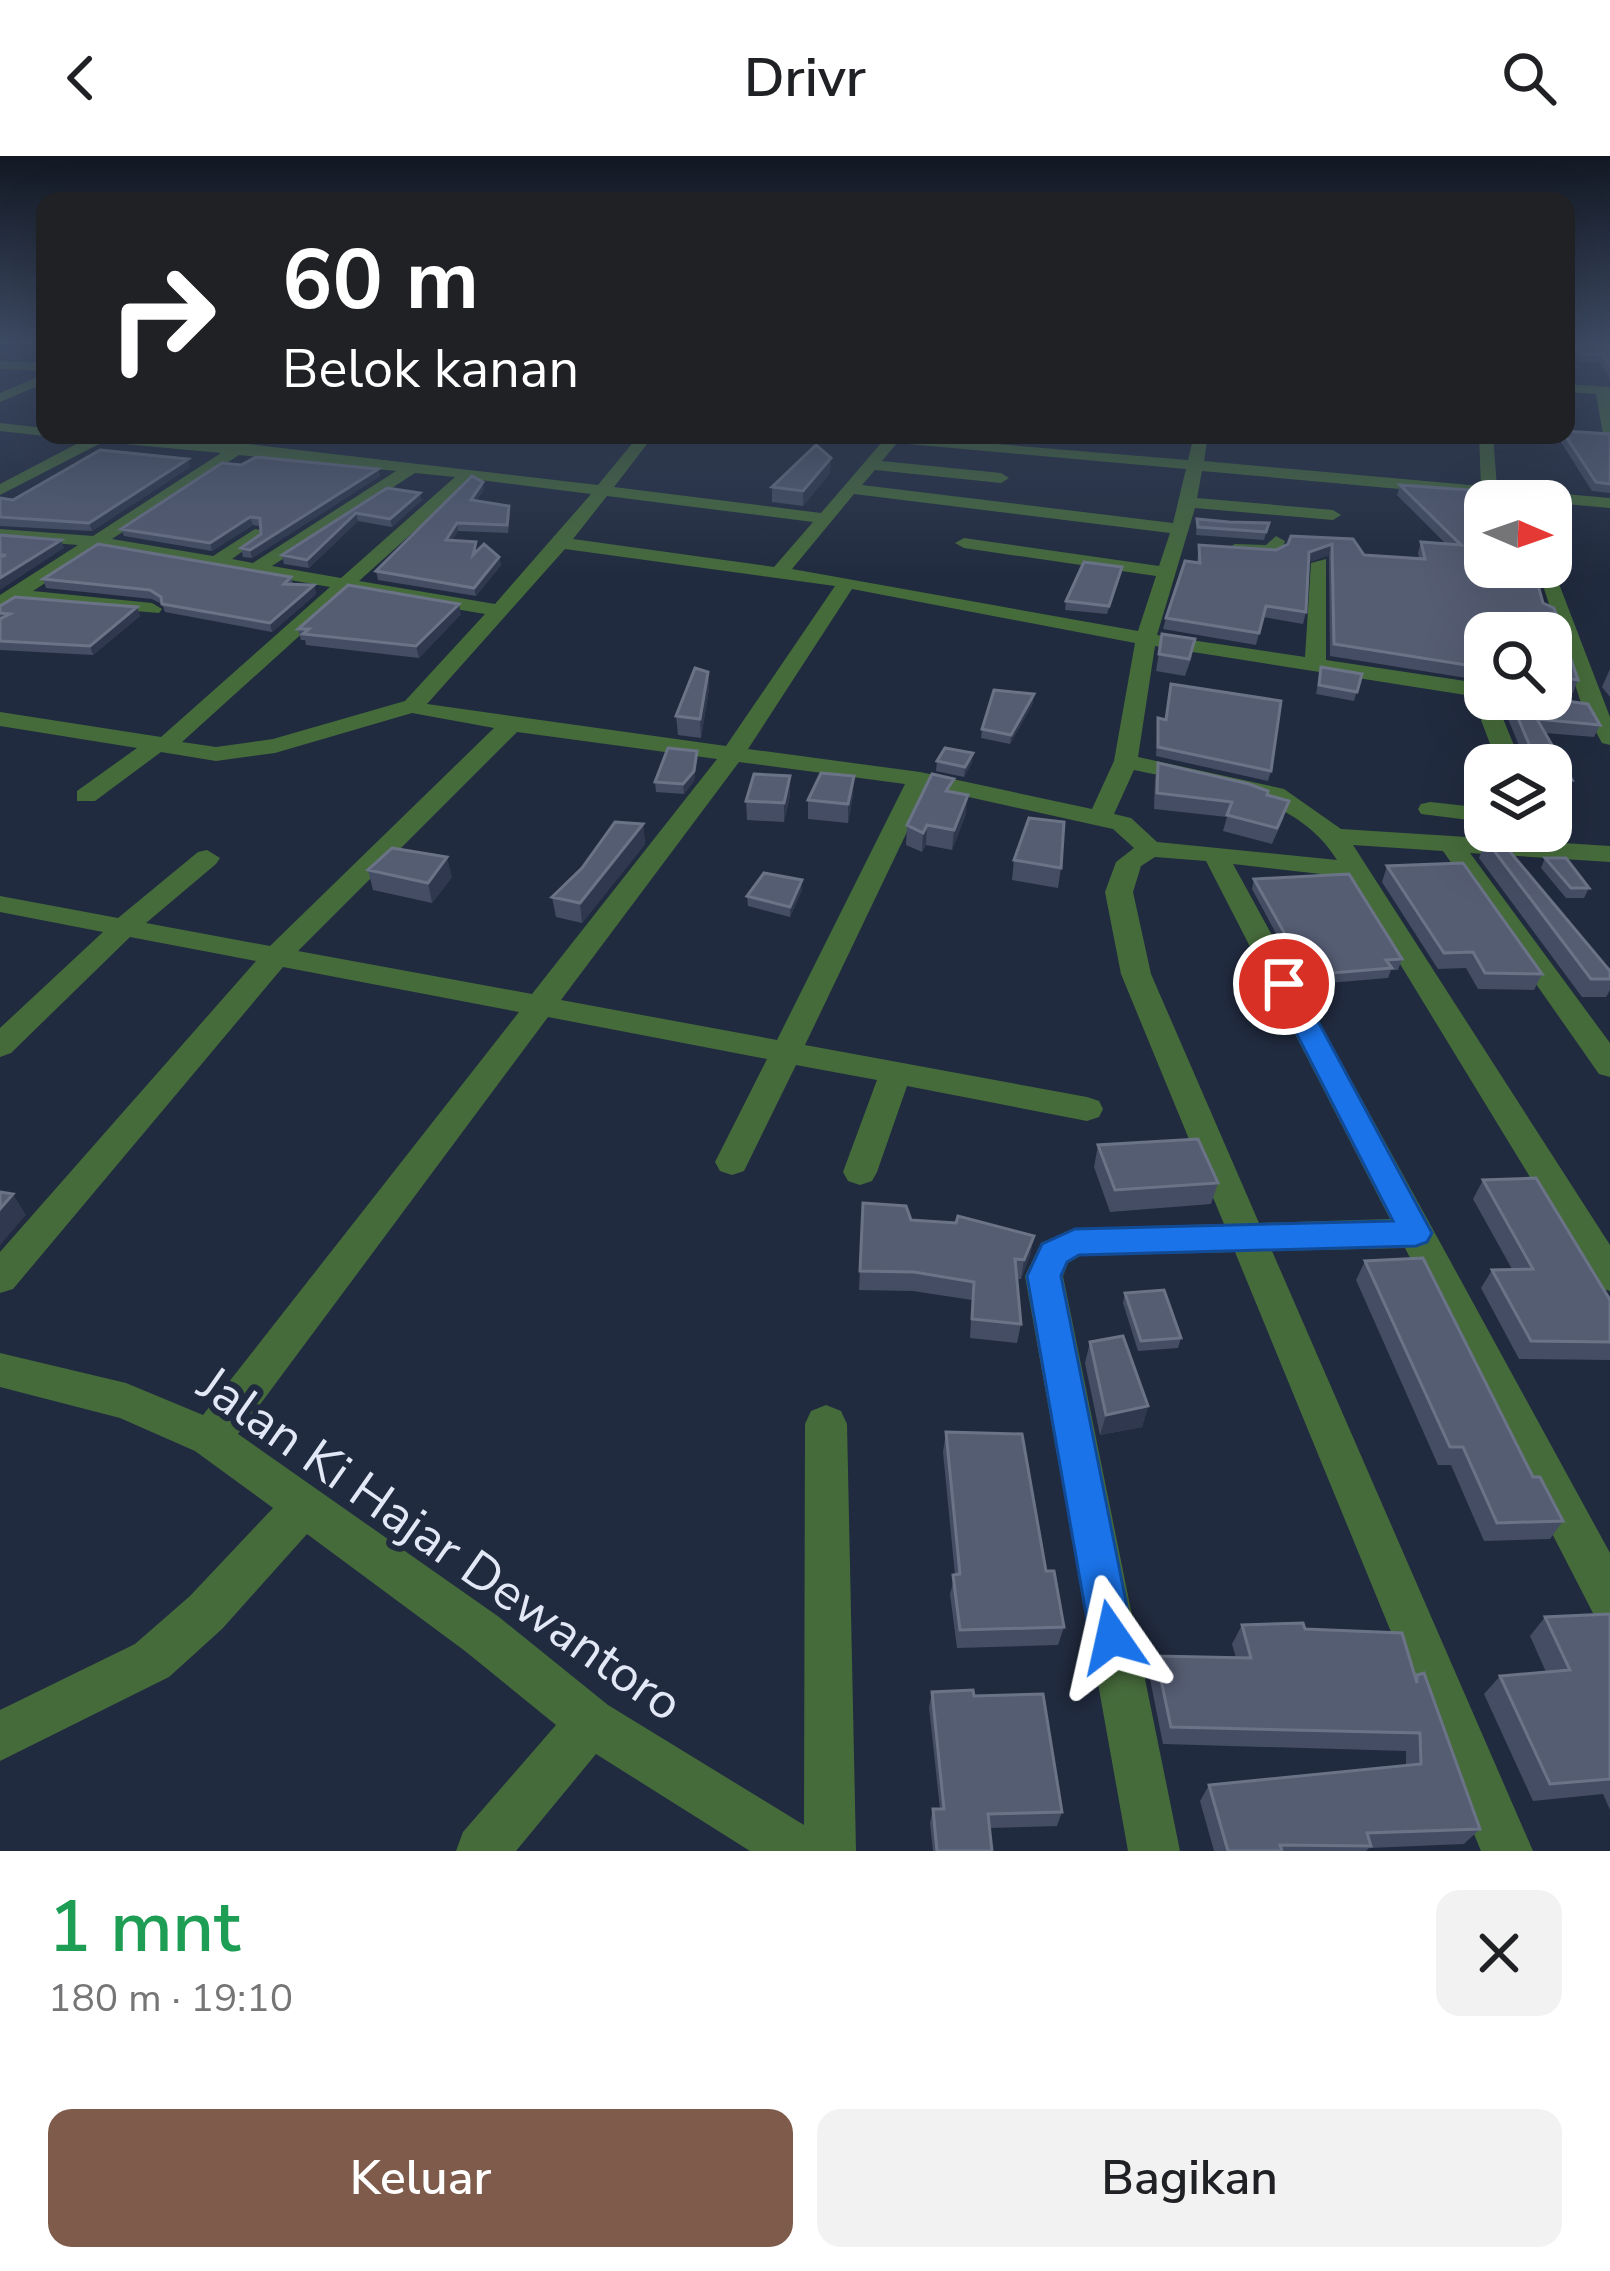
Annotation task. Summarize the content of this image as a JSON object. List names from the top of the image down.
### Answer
{
  "streets": {
    "street": ["Jalan Ki Hajar Dewantoro"]
  },
  "north": "right",
  "page": {
    "header": "Drivr",
    "turn": ["60 m", "Belok kanan"],
    "heading": ["1 mnt", "180 m · 19:10"],
    "buttons": ["Keluar", "Bagikan"]
  }
}
